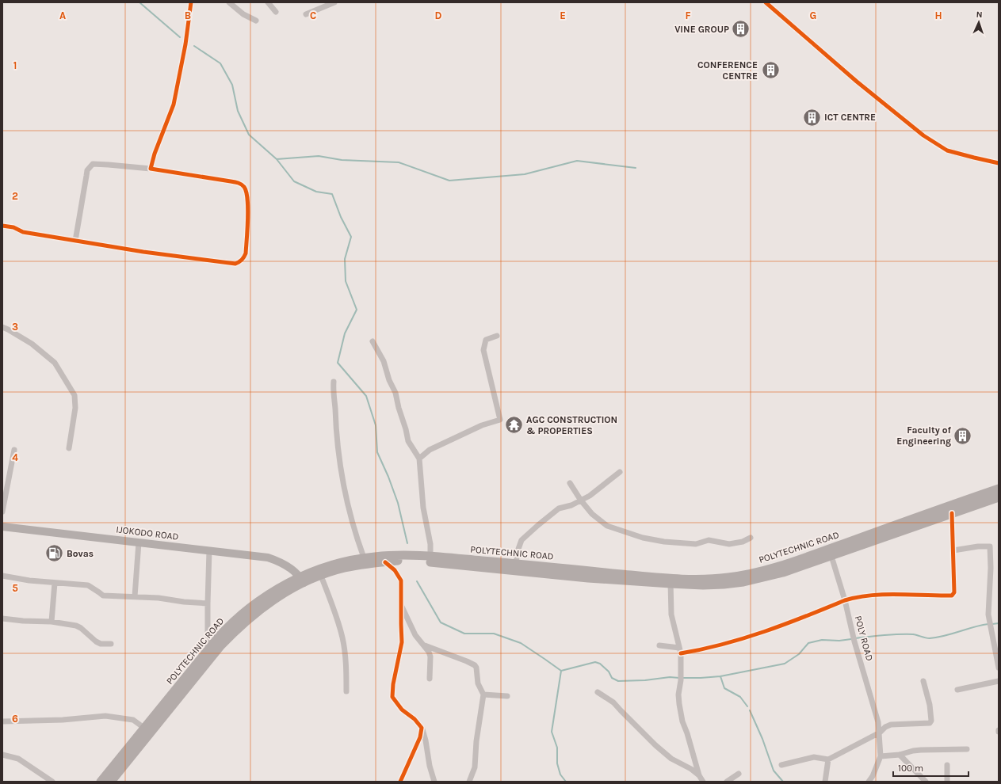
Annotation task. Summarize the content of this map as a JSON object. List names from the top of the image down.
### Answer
{
  "streets": {
    "main road": ["IJOKODO ROAD", "POLYTECHNIC ROAD"],
    "street": ["POLY ROAD"]
  },
  "crossings": [
    ["IJOKODO ROAD", "POLYTECHNIC ROAD"],
    ["POLYTECHNIC ROAD", "POLY ROAD"]
  ],
  "places": {
    "building": [
      "VINE GROUP",
      "CONFERENCE CENTRE",
      "ICT CENTRE",
      "Faculty of Engineering"
    ],
    "temple": ["AGC CONSTRUCTION & PROPERTIES"],
    "fuel station": ["Bovas"]
  },
  "scale_bar": "100 m",
  "north": "top",
  "grid": {
    "columns": [
      "A",
      "B",
      "C",
      "D",
      "E",
      "F",
      "G",
      "H"
    ],
    "rows": [
      "1",
      "2",
      "3",
      "4",
      "5",
      "6"
    ]
  }
}
